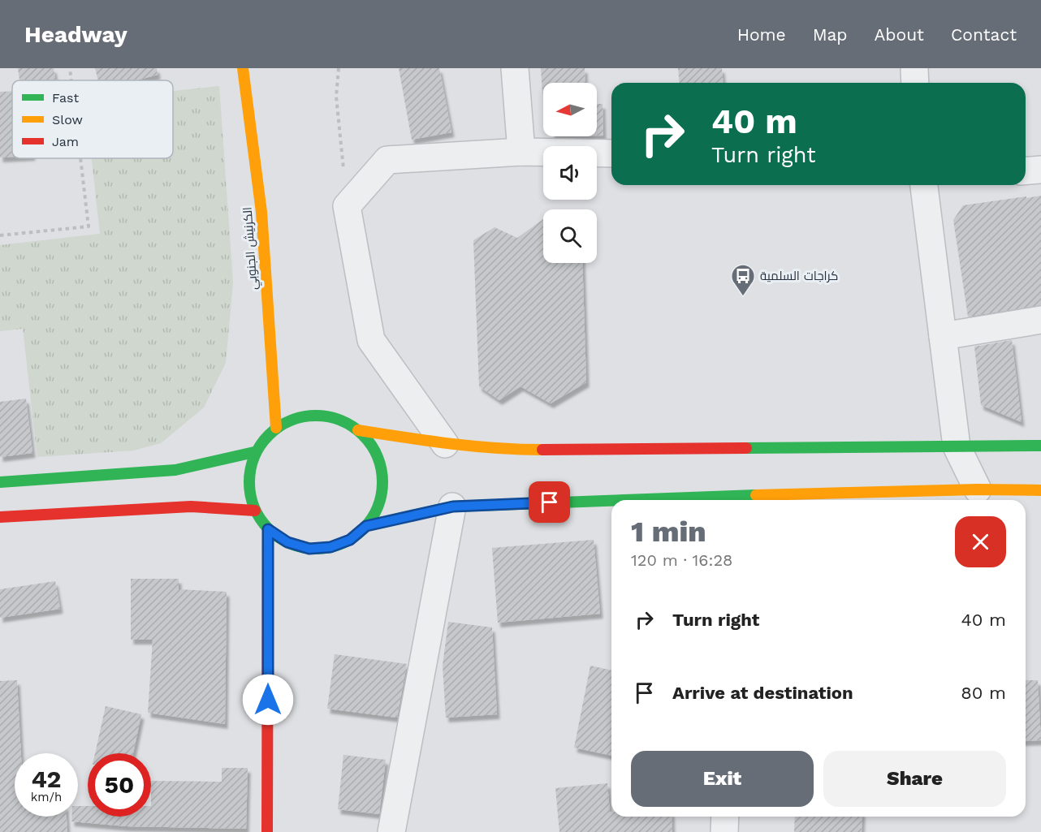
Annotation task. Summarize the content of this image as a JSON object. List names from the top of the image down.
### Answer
{
  "streets": {
    "main road": ["الكرنيش الجنوبي"]
  },
  "places": {
    "bus stop": ["كراجات السلمية"]
  },
  "legend": ["Fast", "Slow", "Jam"],
  "north": "left",
  "page": {
    "header": "Headway",
    "nav": [
      "Home",
      "Map",
      "About",
      "Contact"
    ],
    "turn": ["40 m", "Turn right"],
    "heading": ["1 min", "120 m · 16:28"],
    "list": [
      {
        "name": "Turn right",
        "value": "40 m"
      },
      {
        "name": "Arrive at destination",
        "value": "80 m"
      }
    ],
    "buttons": ["Exit", "Share"],
    "speed": "42 km/h",
    "limit": "50"
  }
}
